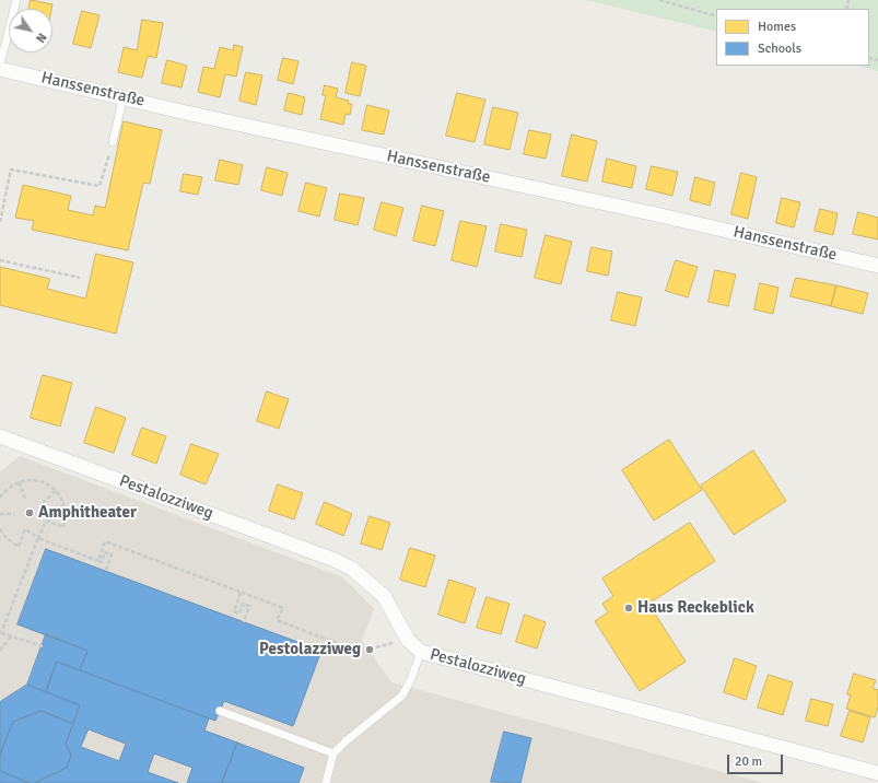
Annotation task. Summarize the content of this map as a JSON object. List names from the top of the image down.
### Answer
{
  "streets": {
    "street": ["Hanssenstraße", "Pestalozziweg"]
  },
  "places": ["Amphitheater", "Haus Reckeblick", "Pestolazziweg"],
  "legend": ["Homes", "Schools"],
  "scale_bar": "20 m",
  "north": "bottom right"
}
